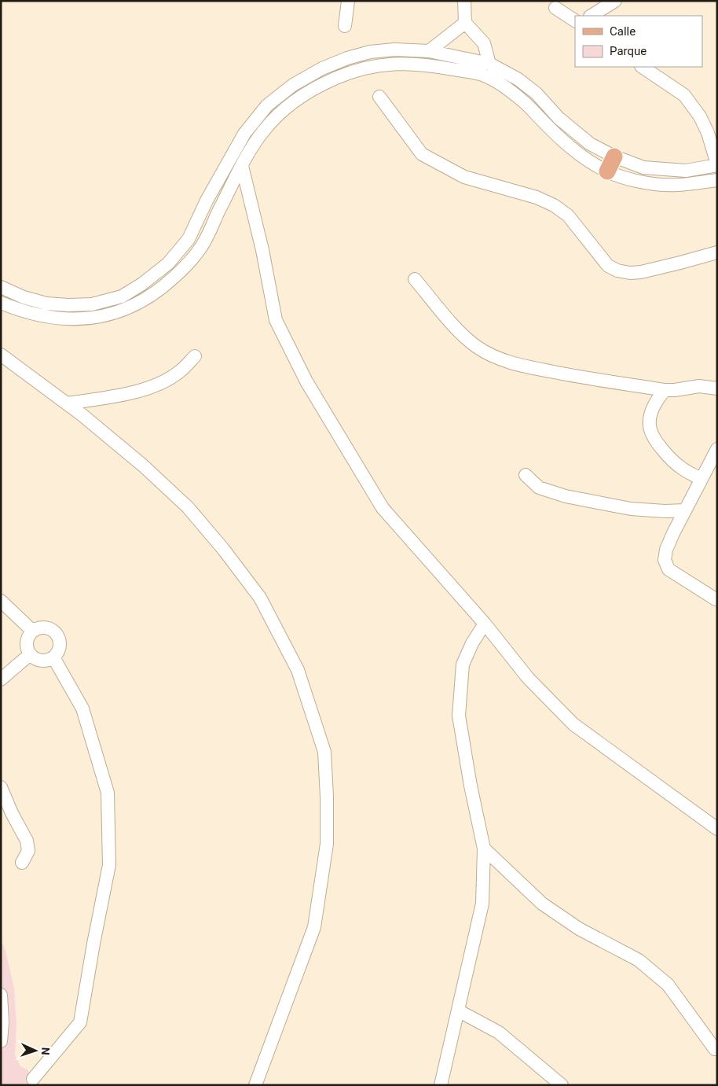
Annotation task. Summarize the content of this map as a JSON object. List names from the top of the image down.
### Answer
{
  "legend": ["Calle", "Parque"],
  "north": "right"
}
